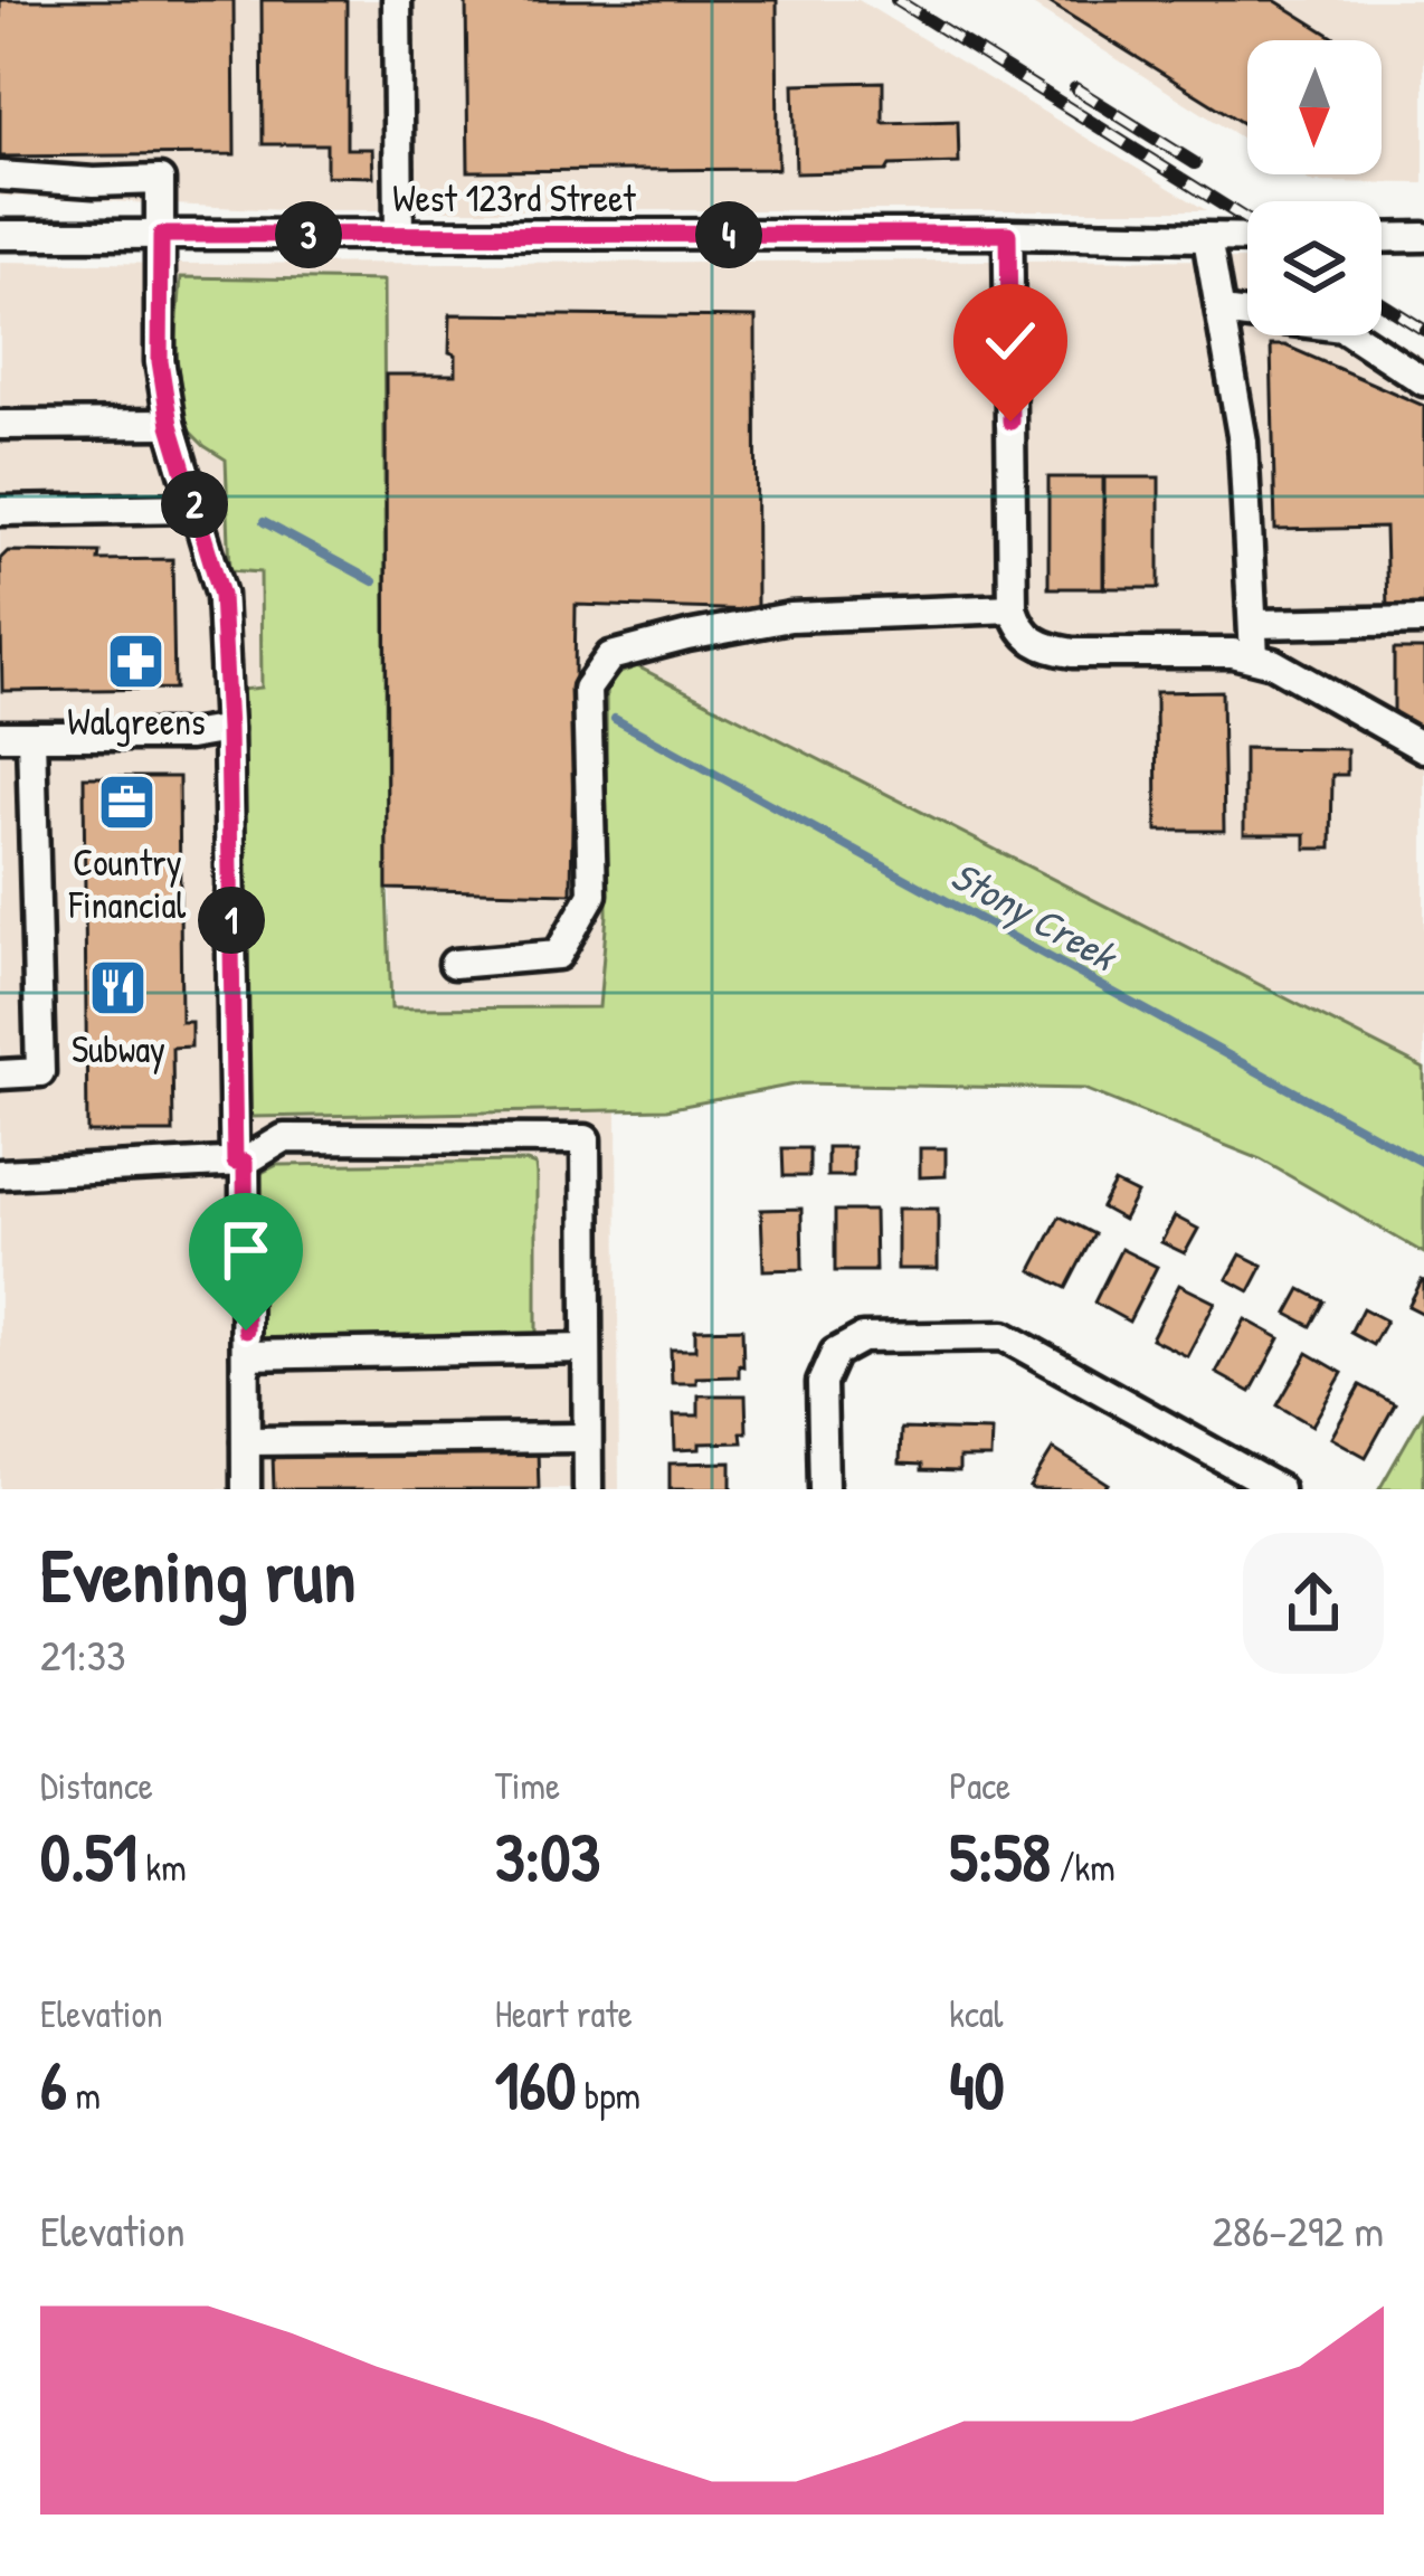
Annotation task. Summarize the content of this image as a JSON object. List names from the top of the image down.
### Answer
{
  "streets": {
    "street": ["West 123rd Street"]
  },
  "water": ["Stony Creek"],
  "places": {
    "pharmacy": ["Walgreens"],
    "office": ["Country Financial"],
    "restaurant": ["Subway"]
  },
  "north": "bottom",
  "page": {
    "pins": [
      "3",
      "4",
      "2",
      "1"
    ],
    "heading": ["Evening run", "21:33"],
    "stats": [
      ["Distance", "0.51 km"],
      ["Time", "3:03"],
      ["Pace", "5:58 /km"],
      ["Elevation", "6 m"],
      ["Heart rate", "160 bpm"],
      ["kcal", "40"]
    ],
    "chart": ["Elevation", "286–292 m"]
  }
}
